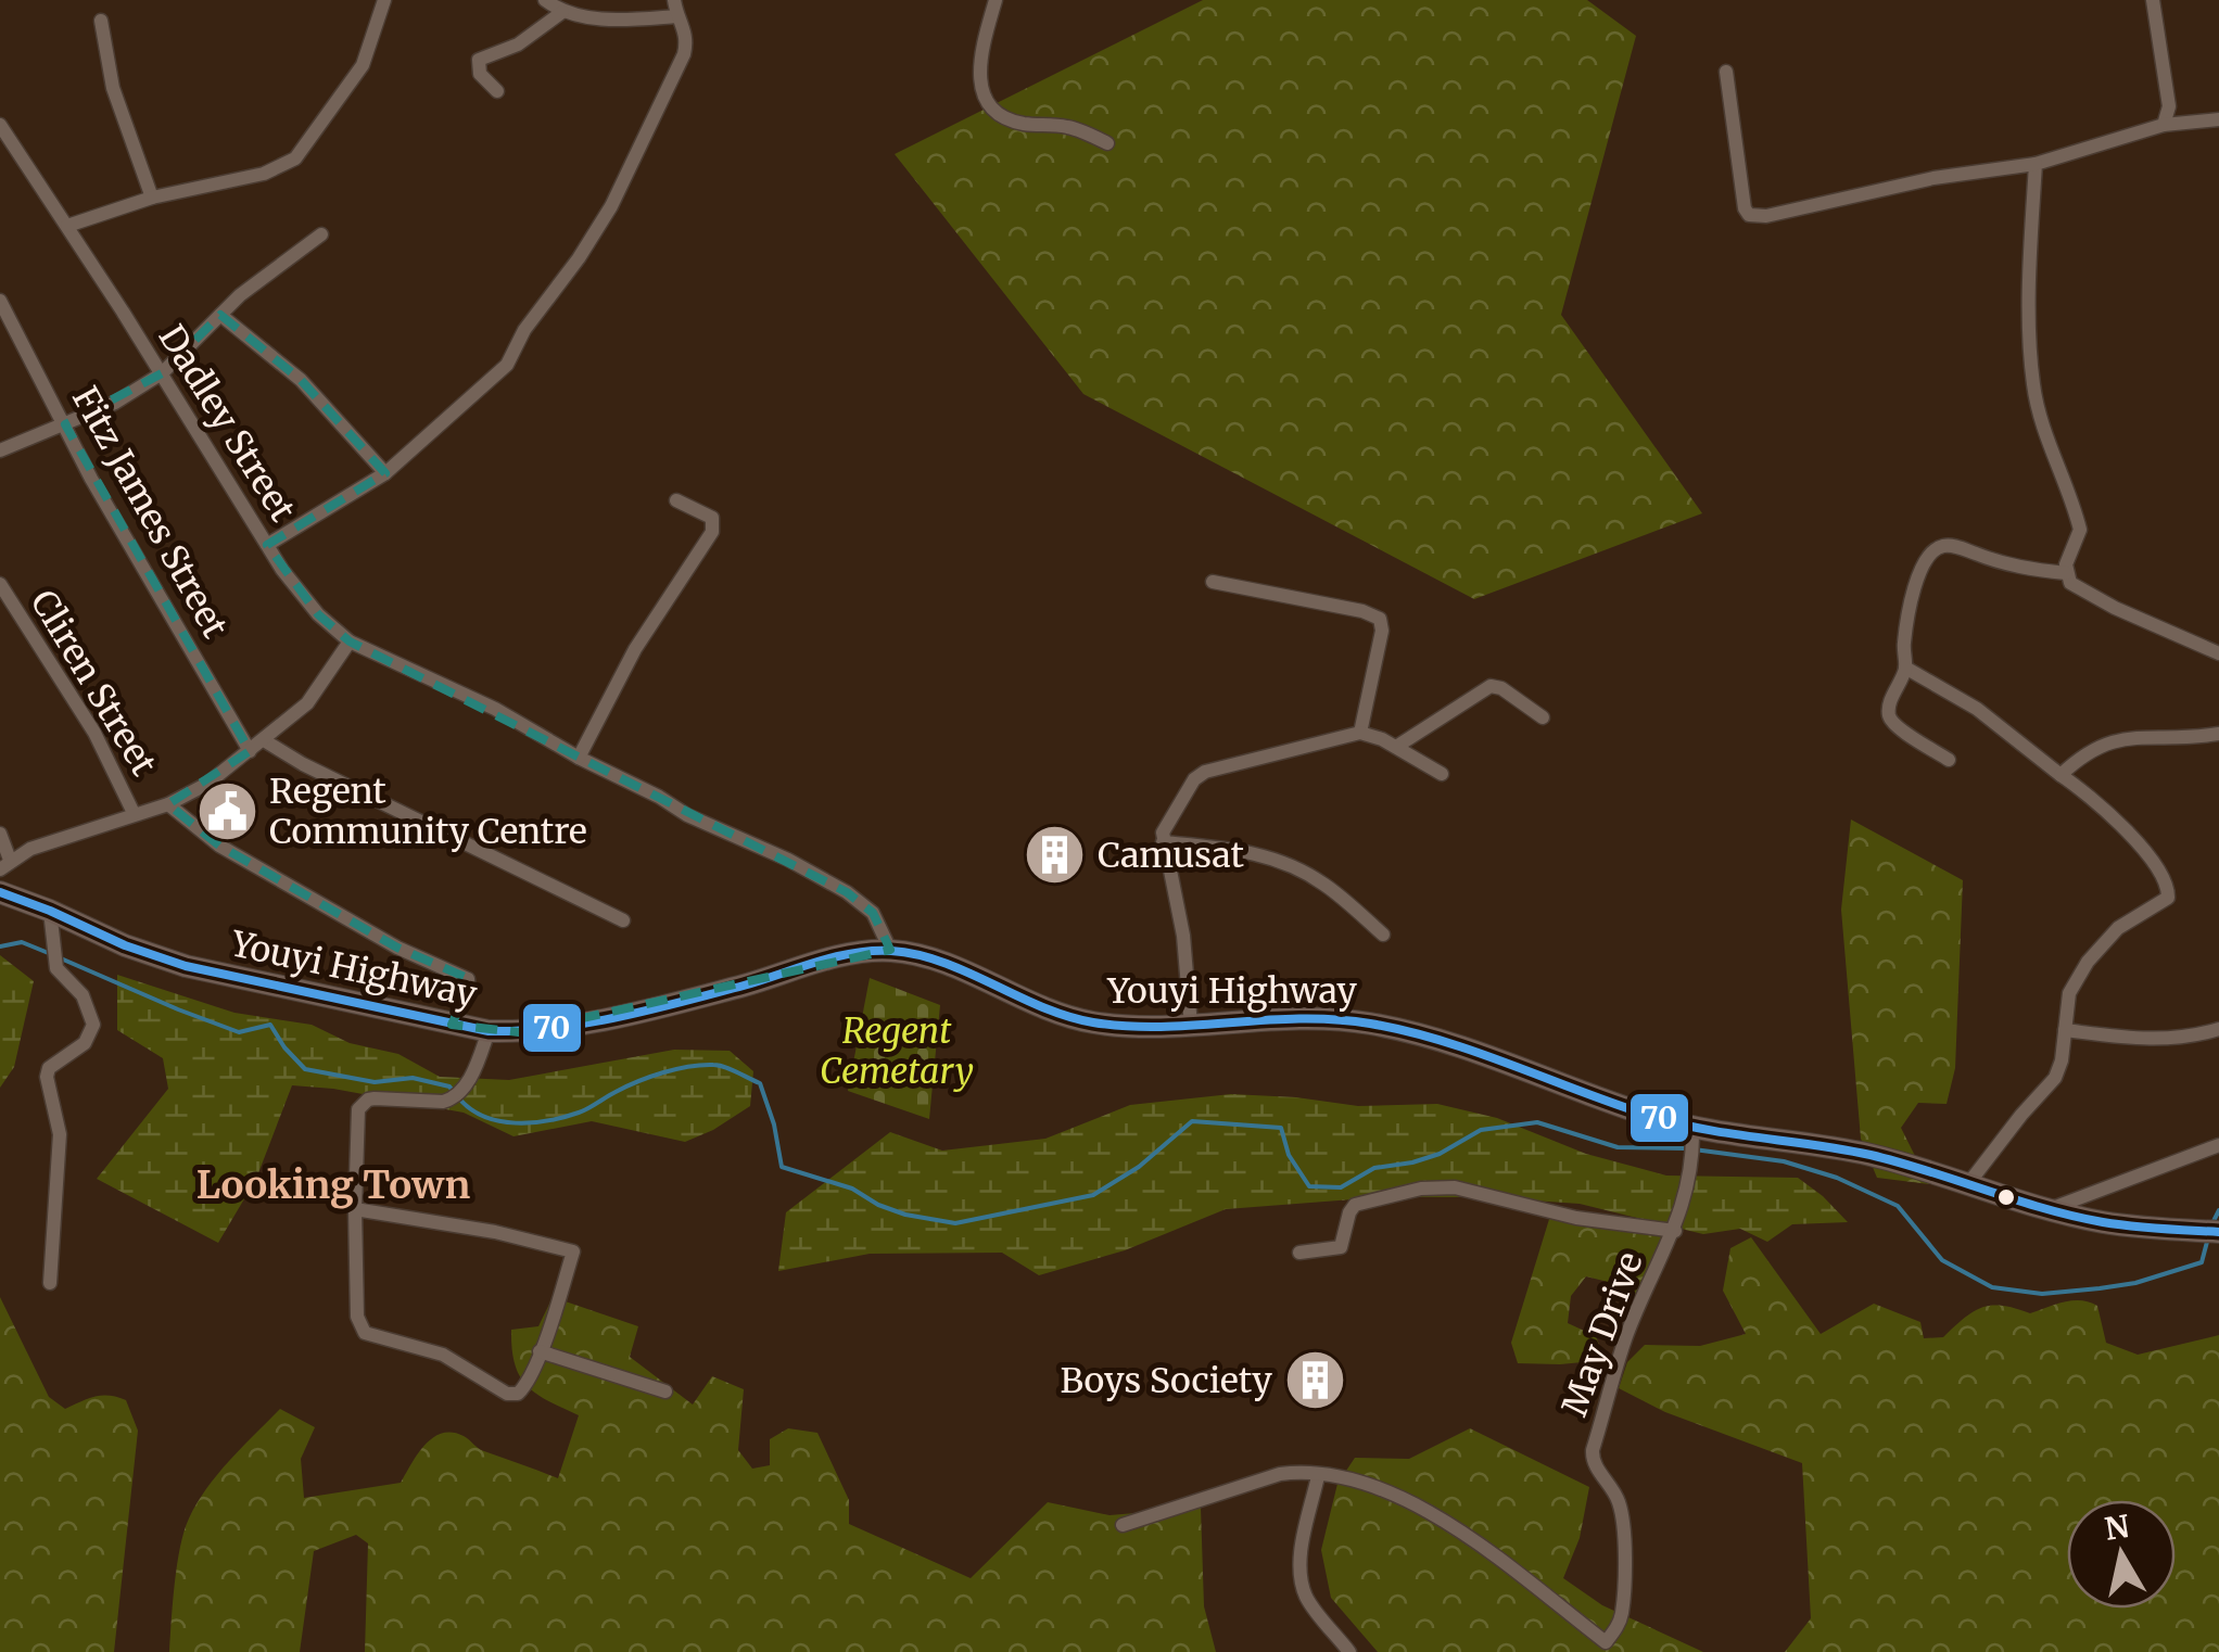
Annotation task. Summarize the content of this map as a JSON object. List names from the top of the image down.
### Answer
{
  "streets": {
    "main road": ["Youyi Highway"],
    "street": [
      "Dadley Street",
      "Fitz James Street",
      "Cliren Street",
      "May Drive"
    ]
  },
  "crossings": [
    ["Dadley Street", "Youyi Highway"],
    ["Youyi Highway", "May Drive"]
  ],
  "districts": ["Looking Town"],
  "parks": ["Regent Cemetary"],
  "places": {
    "public building": ["Regent Community Centre"],
    "building": ["Camusat", "Boys Society"]
  },
  "lines": ["transit line 70"],
  "north": "top"
}
